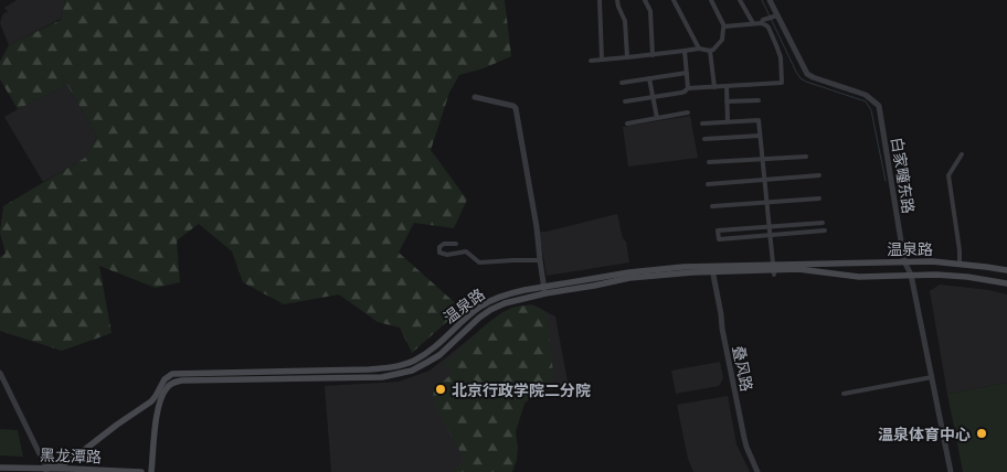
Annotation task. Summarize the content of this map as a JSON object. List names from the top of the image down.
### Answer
{
  "streets": {
    "main road": ["温泉路", "黑龙潭路"],
    "street": ["白家疃东路", "叠风路"]
  },
  "crossings": [
    ["白家疃东路", "温泉路"],
    ["温泉路", "叠风路"]
  ],
  "places": ["北京行政学院二分院", "温泉体育中心"]
}
